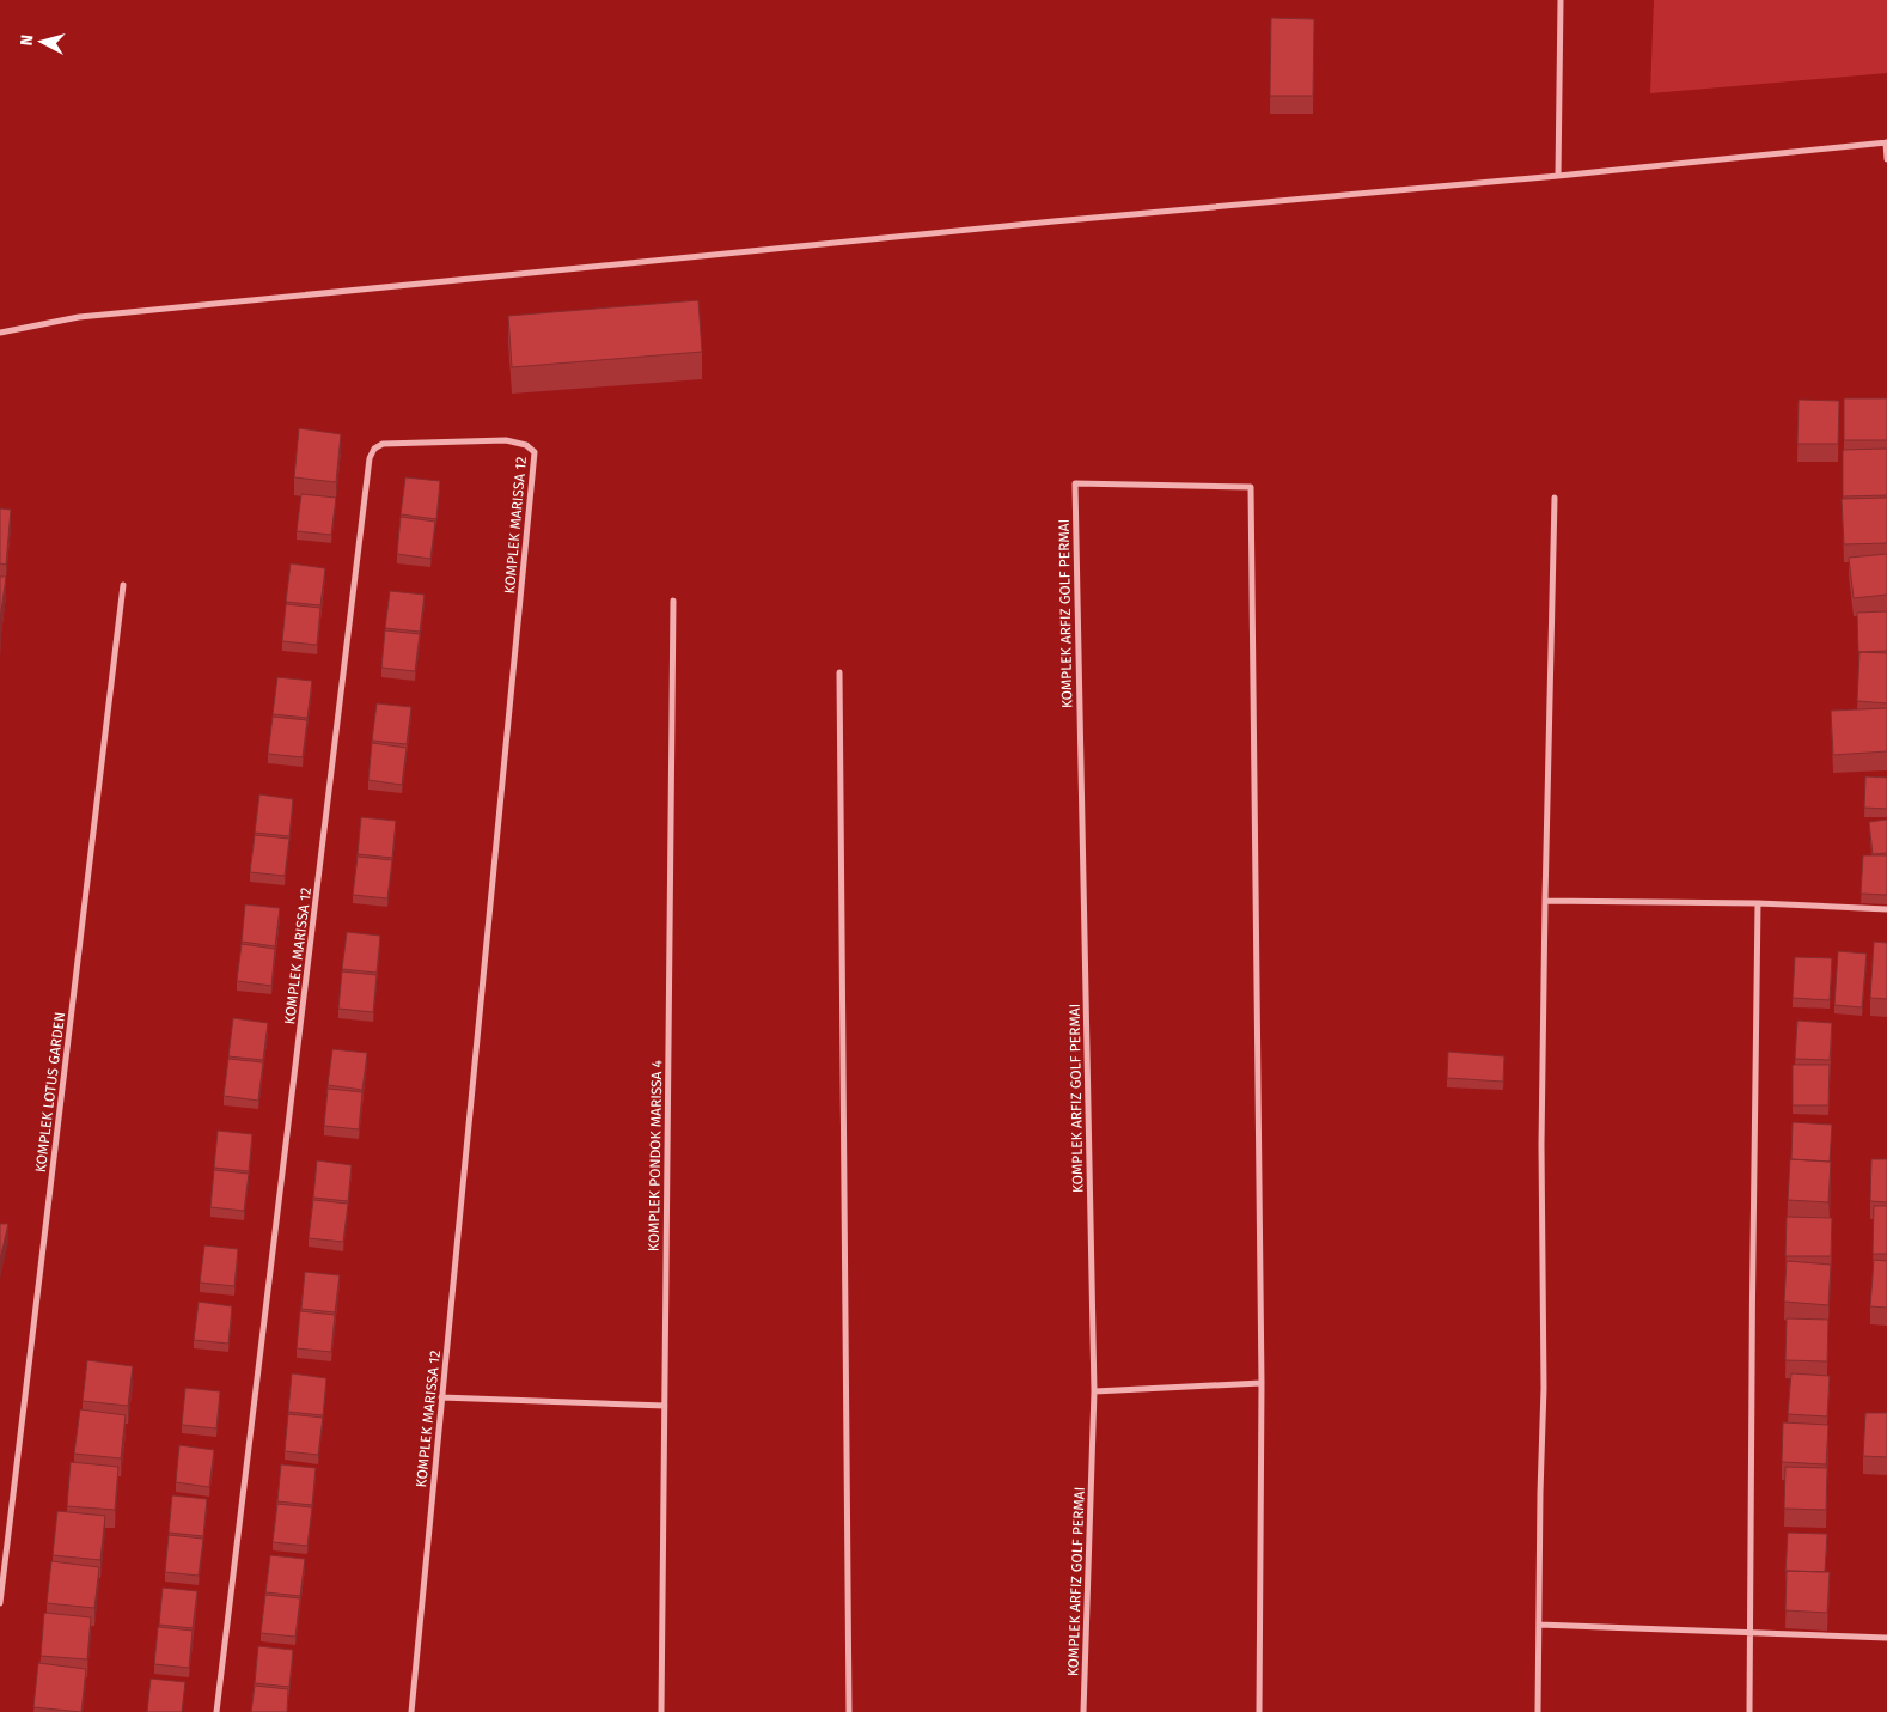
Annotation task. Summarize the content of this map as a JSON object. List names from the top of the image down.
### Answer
{
  "streets": {
    "street": [
      "KOMPLEK MARISSA 12",
      "KOMPLEK ARFIZ GOLF PERMAI",
      "KOMPLEK LOTUS GARDEN",
      "KOMPLEK PONDOK MARISSA 4"
    ]
  },
  "north": "left"
}
